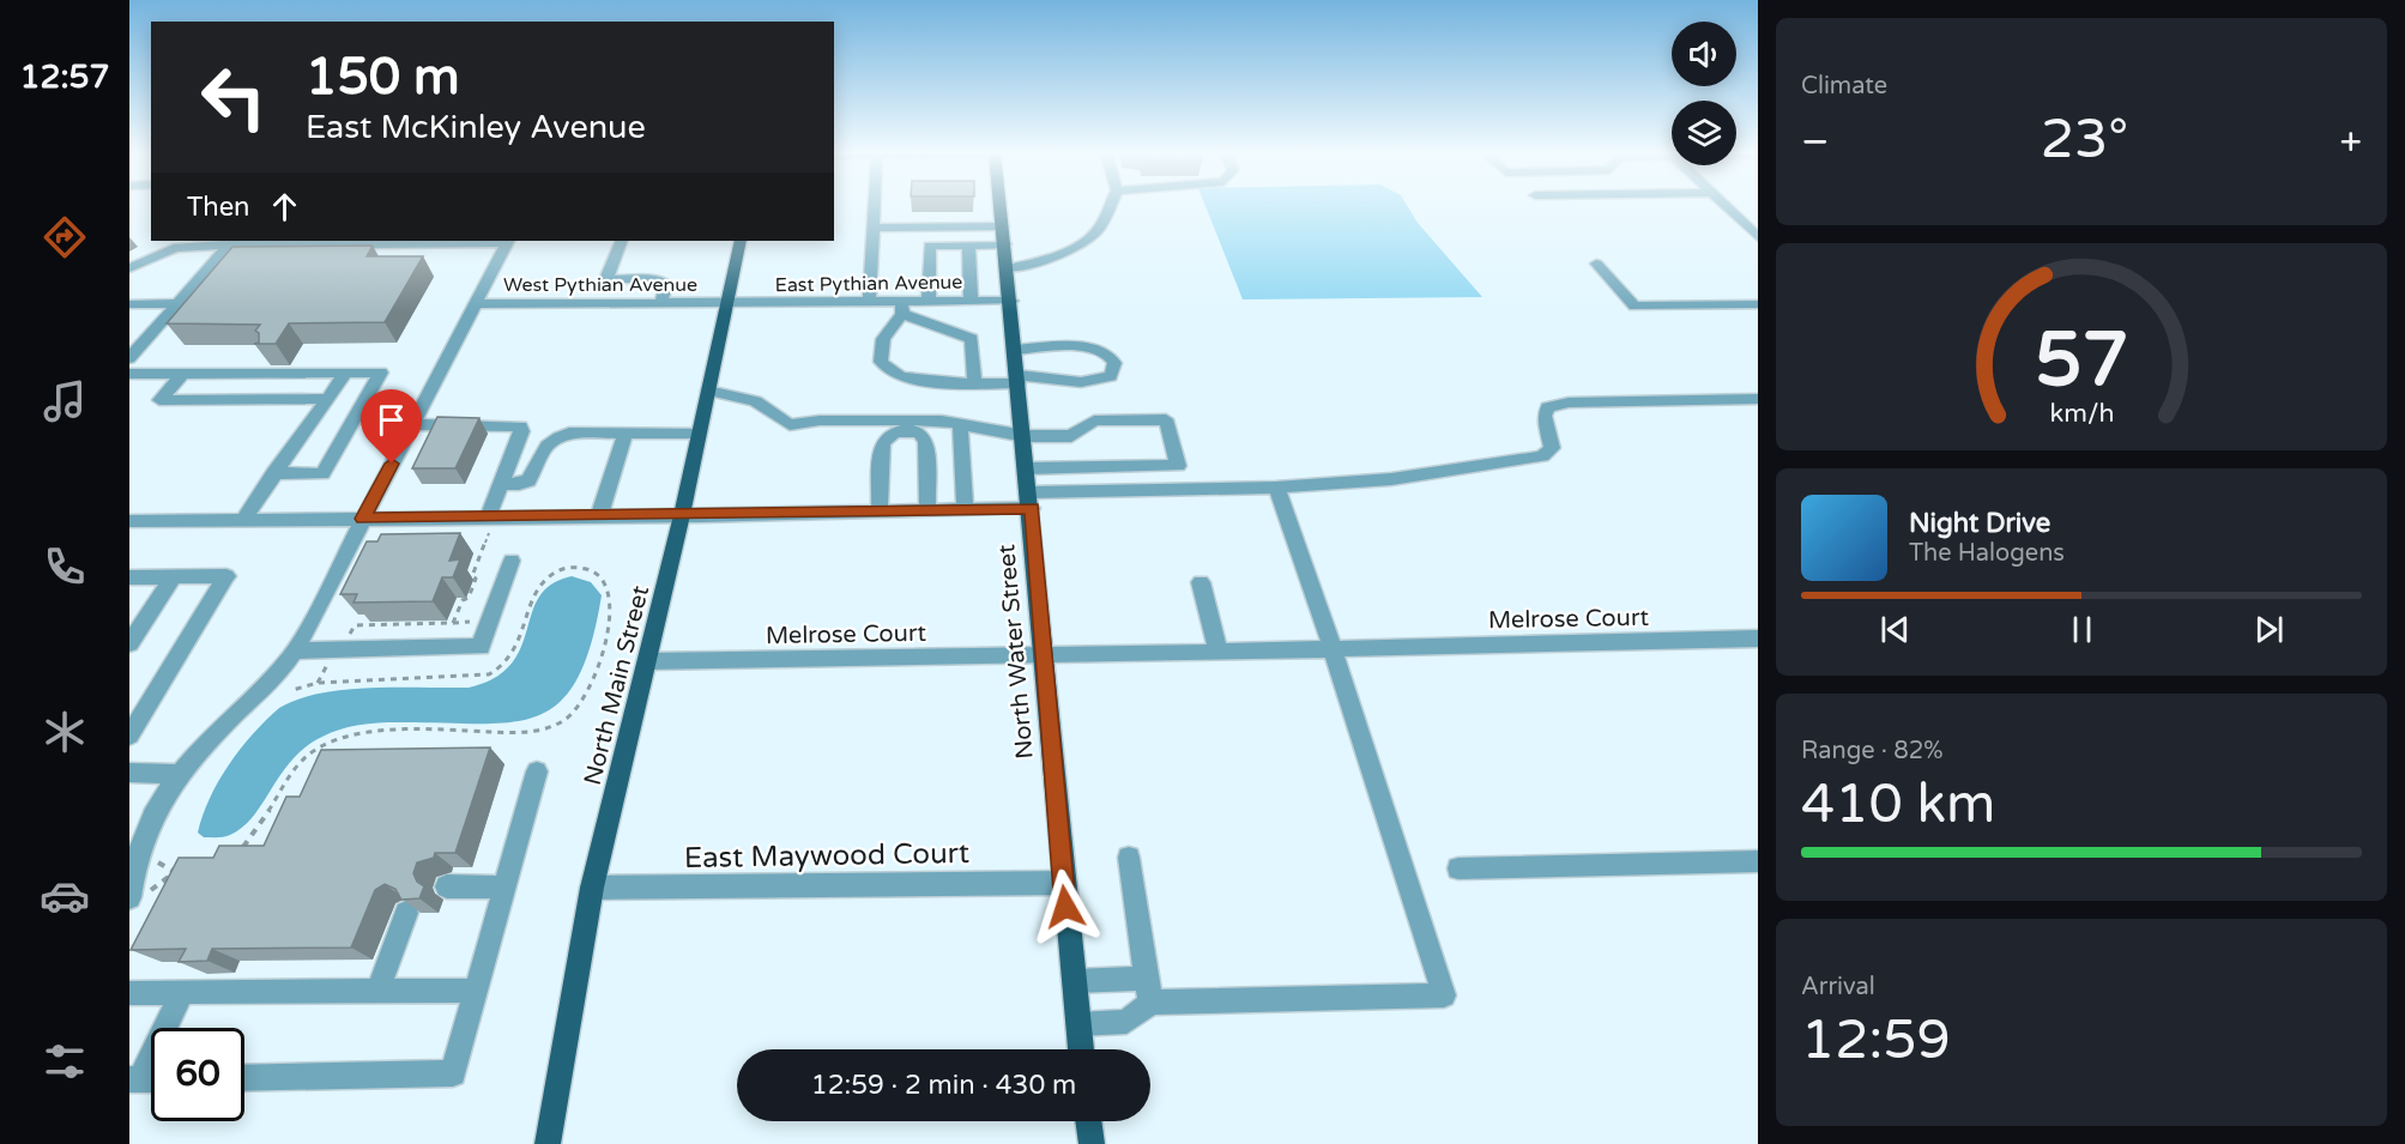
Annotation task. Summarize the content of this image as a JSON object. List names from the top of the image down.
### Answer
{
  "streets": {
    "main road": ["North Water Street", "North Main Street"],
    "street": [
      "East Pythian Avenue",
      "West Pythian Avenue",
      "Melrose Court",
      "East Maywood Court"
    ]
  },
  "crossings": [
    ["East Pythian Avenue", "West Pythian Avenue"],
    ["East Pythian Avenue", "North Water Street"],
    ["East Pythian Avenue", "North Main Street"],
    ["West Pythian Avenue", "North Main Street"],
    ["Melrose Court", "North Water Street"],
    ["Melrose Court", "North Main Street"],
    ["North Water Street", "East Maywood Court"],
    ["North Main Street", "East Maywood Court"]
  ],
  "page": {
    "tabs": "12:57",
    "tile": [
      "Climate",
      ["Range · 82%", "410 km"],
      ["Arrival", "12:59"]
    ],
    "turn": ["150 m", "East McKinley Avenue"],
    "heat": ["−", "23°", "+"],
    "then": "Then",
    "song": ["Night Drive", "The Halogens"],
    "limit": "60",
    "trip": "12:59 · 2 min · 430 m",
    "gauge": ["57", "km/h"]
  }
}
